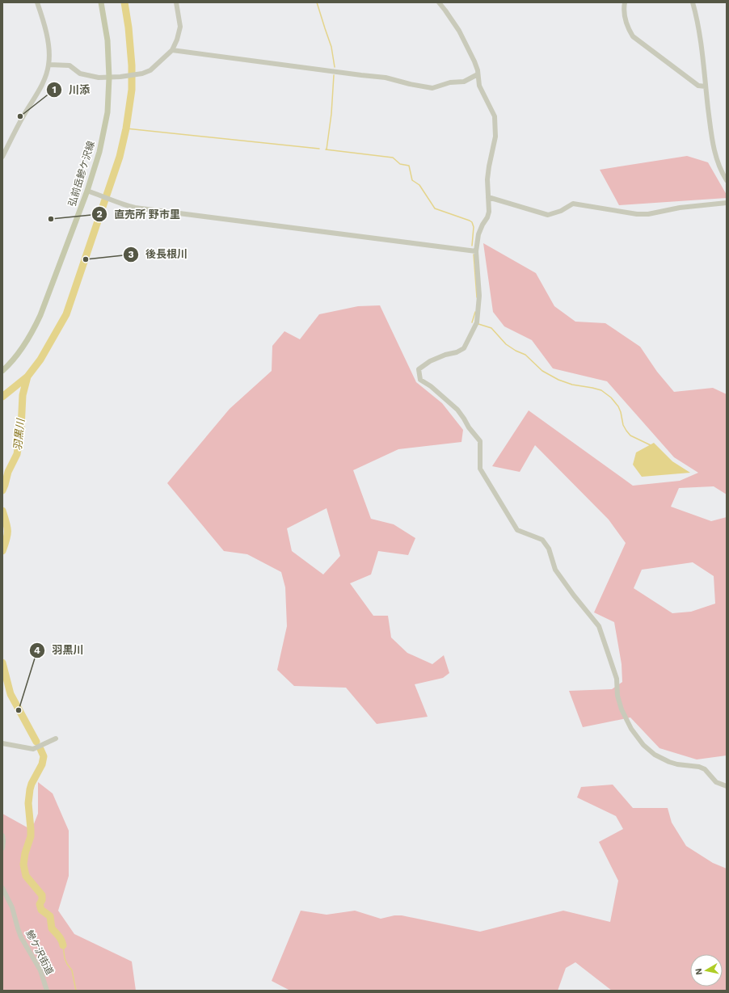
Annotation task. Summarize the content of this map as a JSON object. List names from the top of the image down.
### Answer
{
  "streets": {
    "main road": ["弘前岳鰺ケ沢線"],
    "street": ["鰺ケ沢街道"]
  },
  "water": ["羽黒川"],
  "places": [
    "川添",
    "直売所 野市里",
    "後長根川",
    "羽黒川"
  ],
  "north": "left"
}
